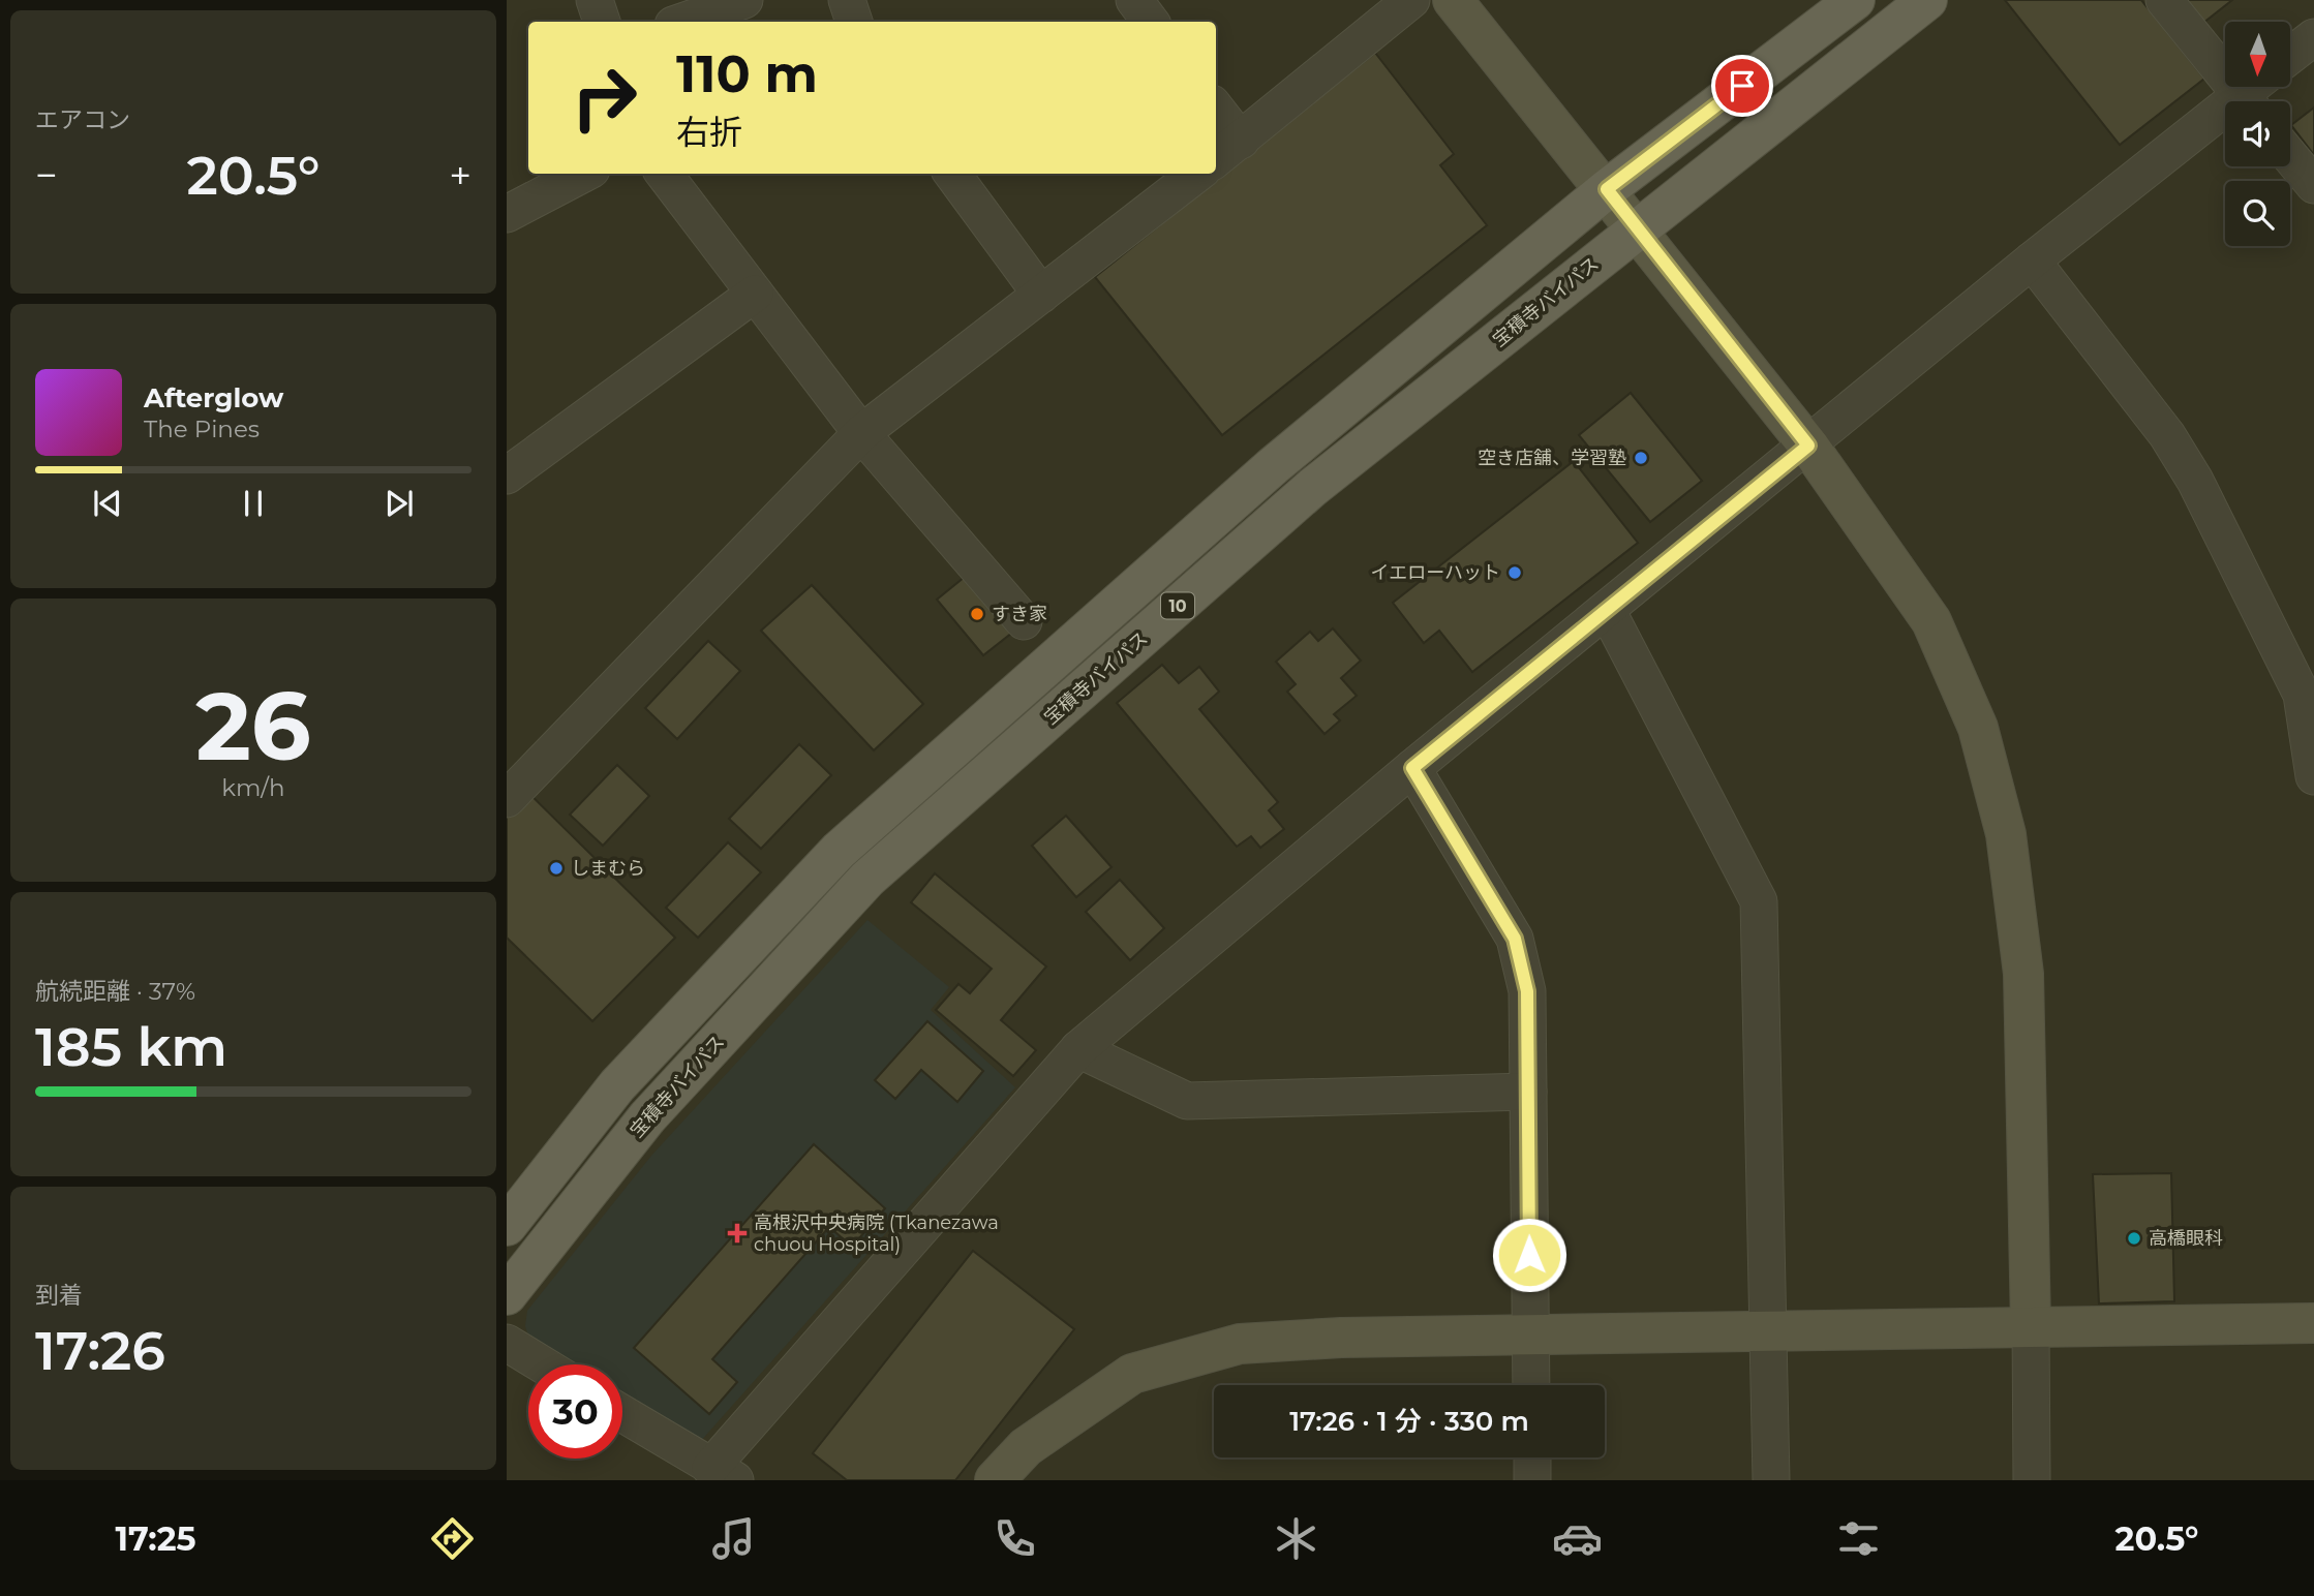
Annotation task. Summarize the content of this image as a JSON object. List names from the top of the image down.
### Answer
{
  "streets": {
    "main road": ["宝積寺バイパス", "10"]
  },
  "places": {
    "other": [
      "空き店舗、学習塾",
      "イエローハット",
      "すき家",
      "しまむら",
      "高橋眼科"
    ],
    "health": ["高根沢中央病院 (Tkanezawa chuou Hospital)"]
  },
  "north": "bottom",
  "page": {
    "tile": [
      "エアコン",
      ["26", "km/h"],
      ["航続距離 · 37%", "185 km"],
      ["到着", "17:26"]
    ],
    "turn": ["110 m", "右折"],
    "heat": ["−", "20.5°", "+"],
    "song": ["Afterglow", "The Pines"],
    "limit": "30",
    "trip": "17:26 · 1 分 · 330 m",
    "tabs": ["17:25", "20.5°"]
  }
}
